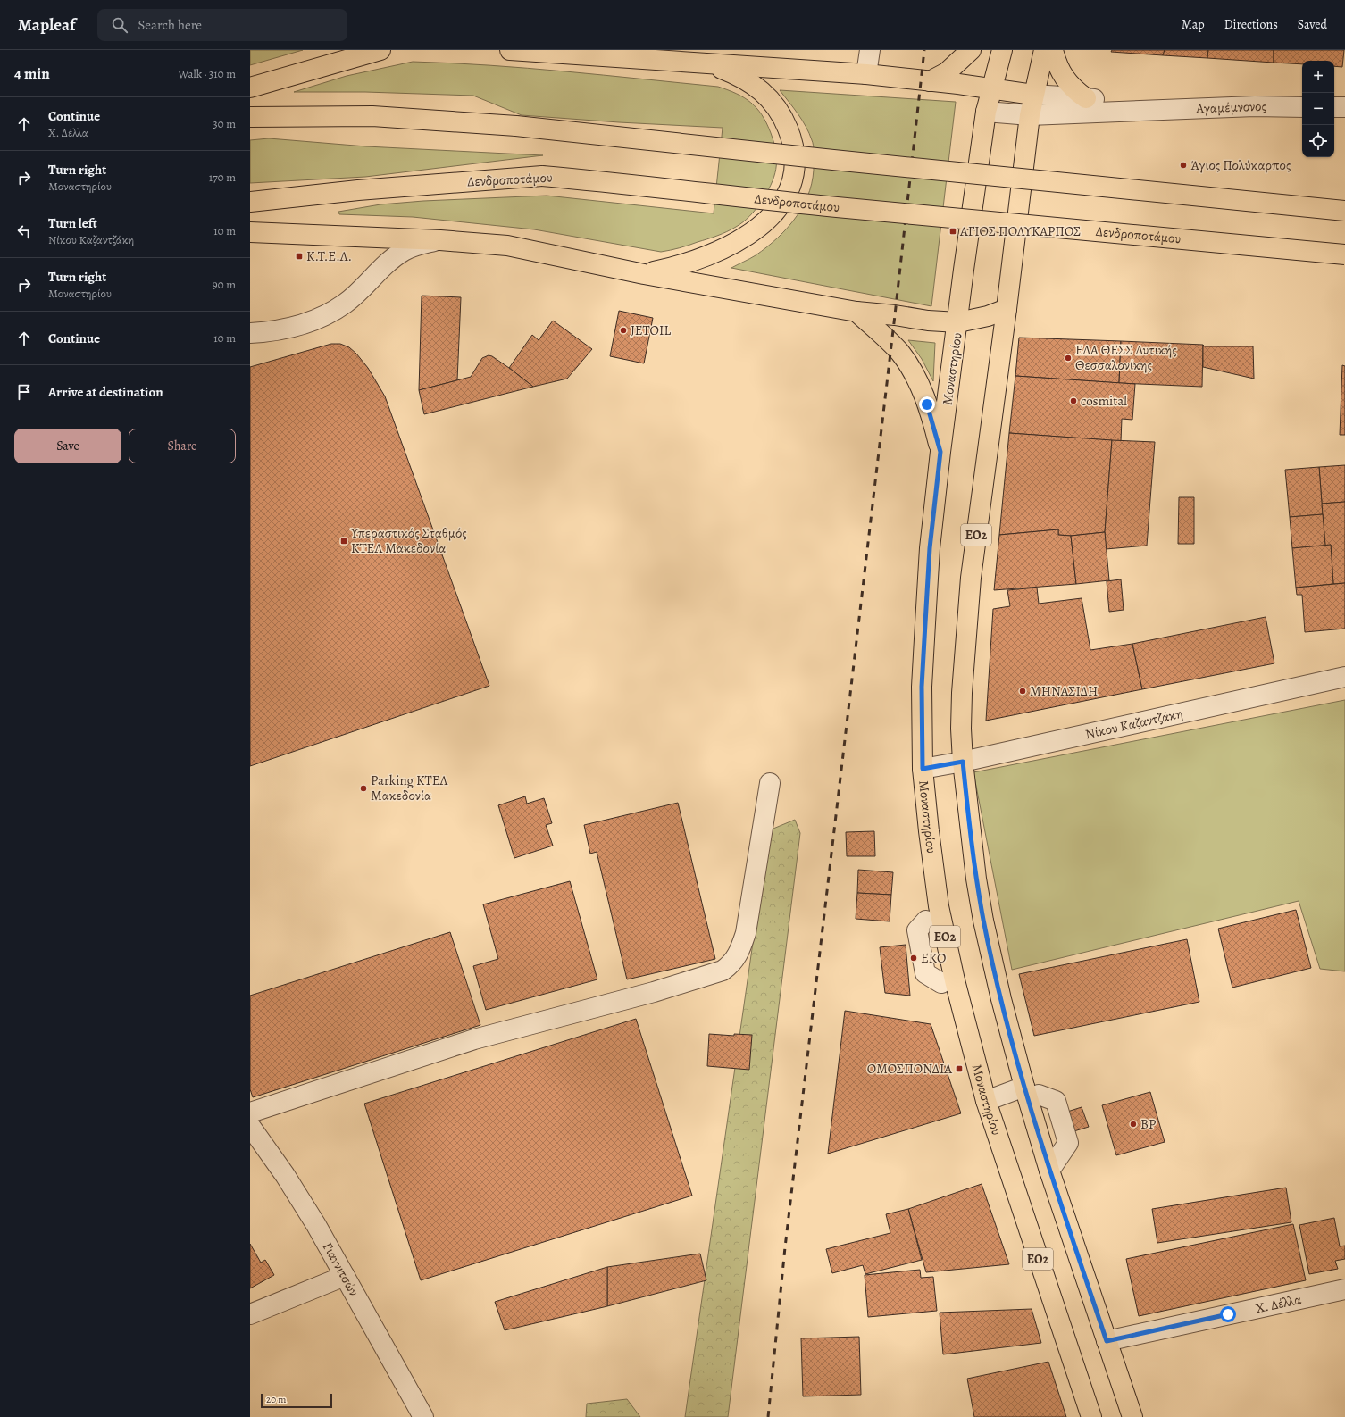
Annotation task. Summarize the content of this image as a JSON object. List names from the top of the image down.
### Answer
{
  "streets": {
    "main road": ["Δενδροποτάμου", "Μοναστηρίου", "ΕΟ2"],
    "street": [
      "Αγαμέμνονος",
      "Νίκου Καζαντζάκη",
      "Γιαννιτσών",
      "Χ. Δέλλα"
    ]
  },
  "crossings": [
    ["Αγαμέμνονος", "Μοναστηρίου"],
    ["Αγαμέμνονος", "ΕΟ2"],
    ["Μοναστηρίου", "Νίκου Καζαντζάκη"],
    ["ΕΟ2", "Νίκου Καζαντζάκη"],
    ["ΕΟ2", "Χ. Δέλλα"]
  ],
  "places": {
    "other": [
      "Άγιος Πολύκαρπος",
      "JETOIL",
      "ΕΔΑ ΘΕΣΣ Δυτικής Θεσσαλονίκης",
      "cosmital",
      "ΜΗΝΑΣΙΔΗ",
      "Parking ΚΤΕΛ Μακεδονία",
      "EKO",
      "BP"
    ],
    "transit": [
      "ΑΓΙΟΣ ΠΟΛΥΚΑΡΠΟΣ",
      "Κ.Τ.Ε.Λ.",
      "Υπεραστικός Σταθμός ΚΤΕΛ Μακεδονία",
      "ΟΜΟΣΠΟΝΔΙΑ"
    ]
  },
  "scale_bar": "20 m",
  "page": {
    "header": "Mapleaf",
    "search": "Search here",
    "nav": ["Map", "Directions", "Saved"],
    "heading": ["4 min", "Walk · 310 m"],
    "map_buttons": ["+", "−"],
    "list": [
      ["Continue", "Χ. Δέλλα", "30 m"],
      ["Turn right", "Μοναστηρίου", "170 m"],
      ["Turn left", "Νίκου Καζαντζάκη", "10 m"],
      ["Turn right", "Μοναστηρίου", "90 m"],
      ["Continue", "10 m"],
      "Arrive at destination"
    ],
    "buttons": ["Save", "Share"],
    "scale": "20 m"
  }
}
